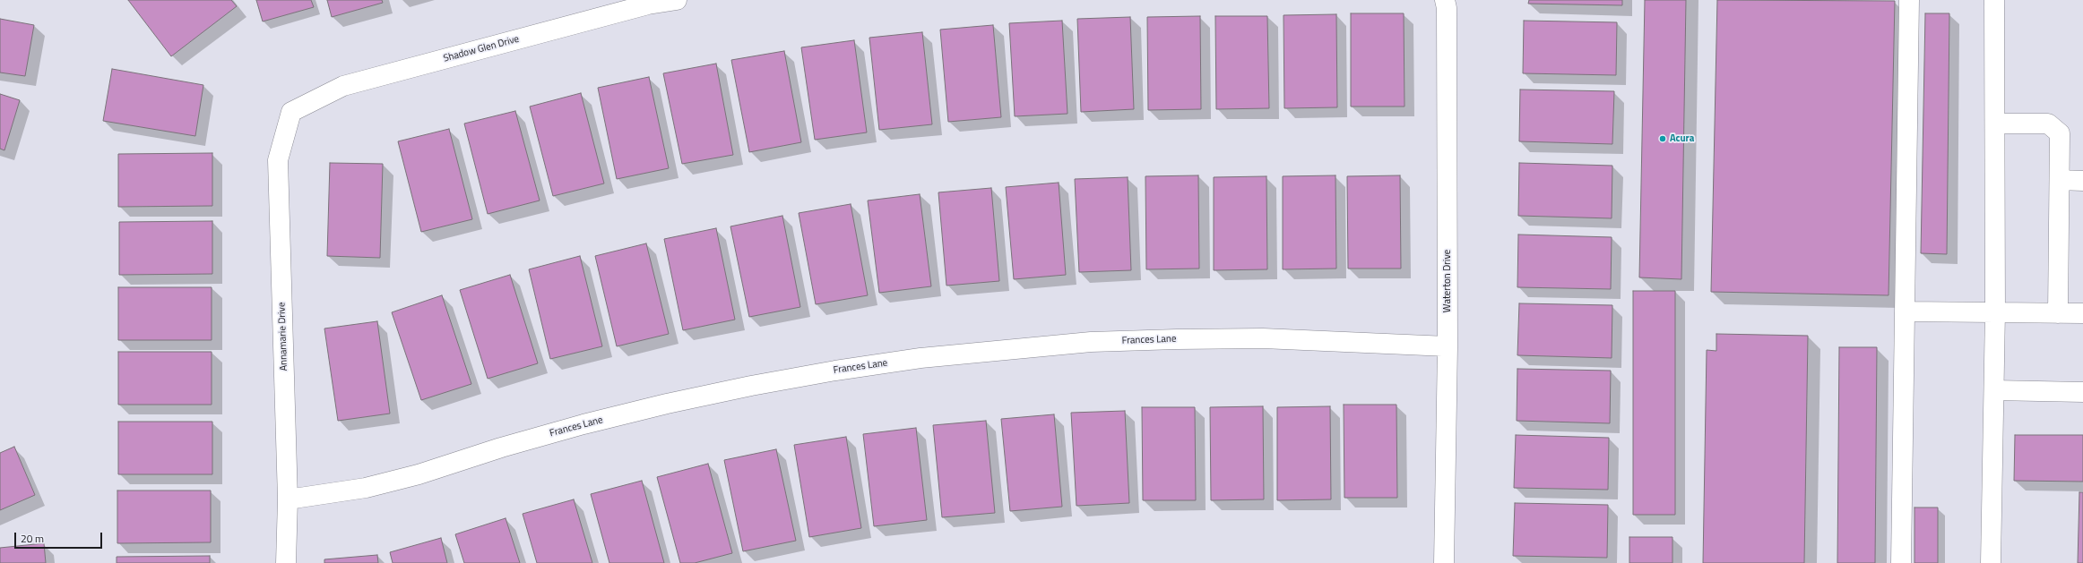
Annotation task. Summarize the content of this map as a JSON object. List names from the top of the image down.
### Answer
{
  "streets": {
    "street": [
      "Shadow Glen Drive",
      "Waterton Drive",
      "Annamarie Drive",
      "Frances Lane"
    ]
  },
  "crossings": [
    ["Shadow Glen Drive", "Annamarie Drive"],
    ["Waterton Drive", "Frances Lane"],
    ["Annamarie Drive", "Frances Lane"]
  ],
  "places": ["Acura"],
  "scale_bar": "20 m"
}
